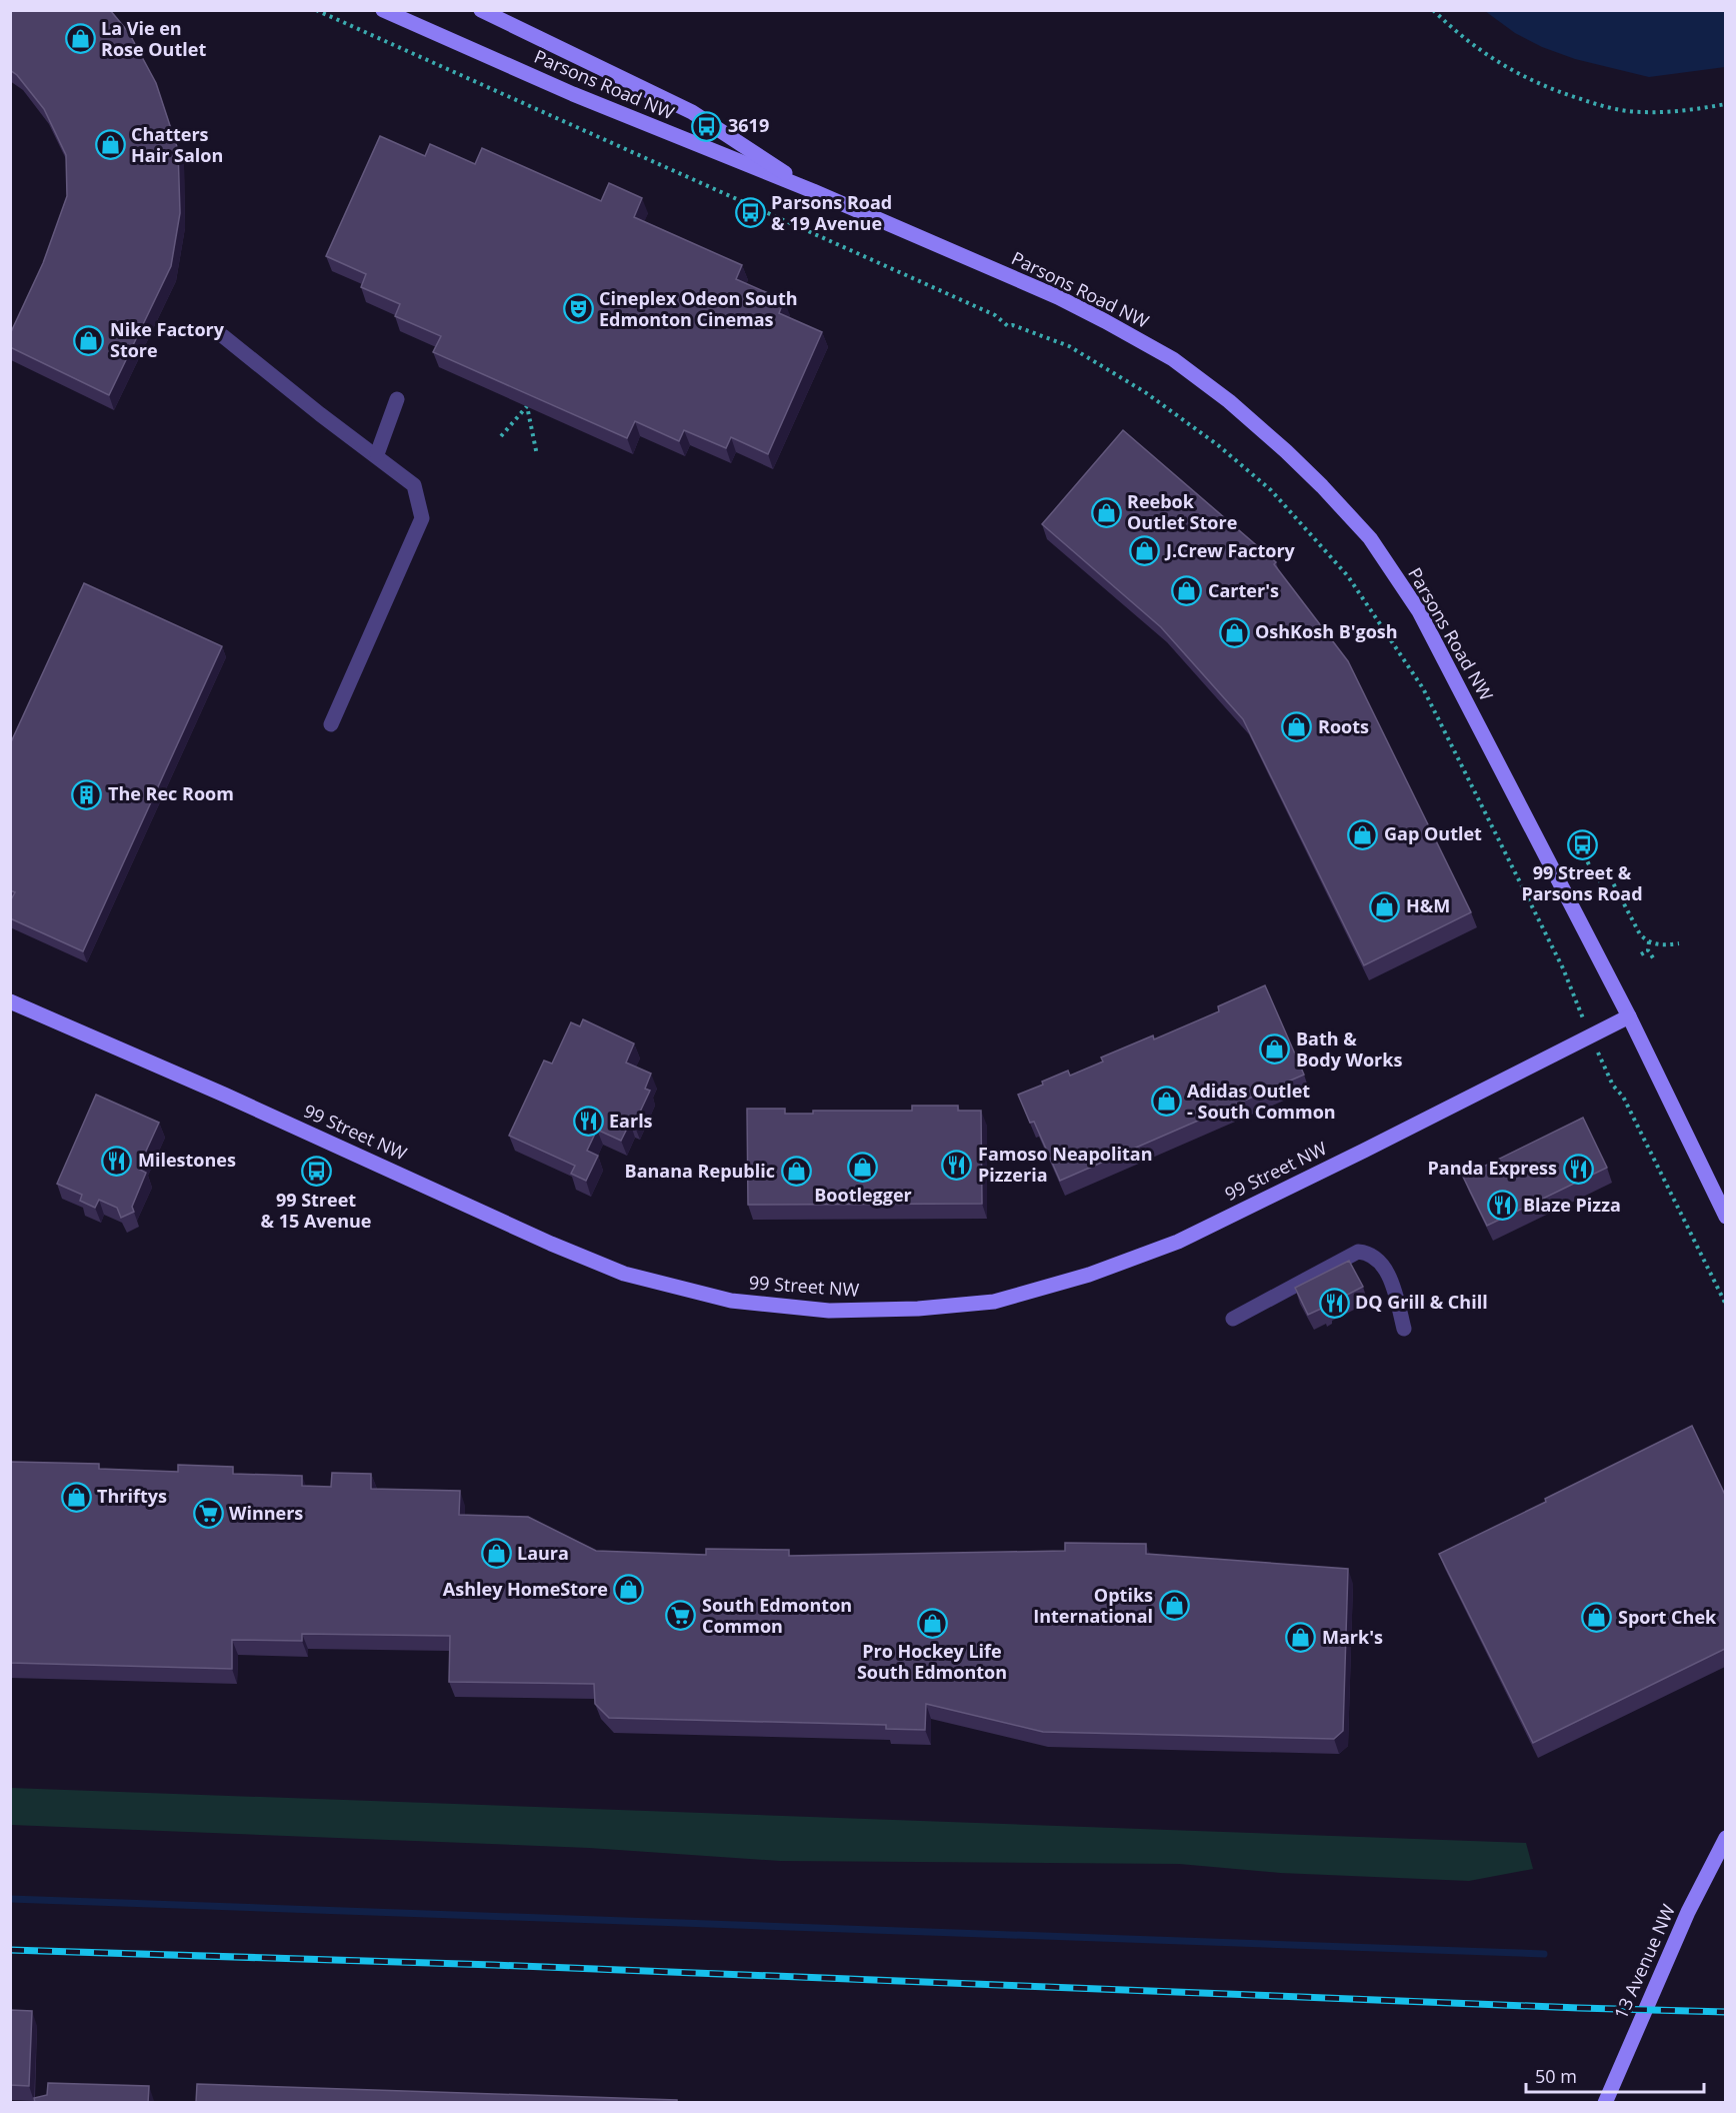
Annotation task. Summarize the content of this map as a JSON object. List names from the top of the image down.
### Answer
{
  "streets": {
    "main road": ["Parsons Road NW", "99 Street NW", "13 Avenue NW"]
  },
  "crossings": [
    ["Parsons Road NW", "99 Street NW"]
  ],
  "places": {
    "shop": [
      "La Vie en Rose Outlet",
      "Chatters Hair Salon",
      "Nike Factory Store",
      "Reebok Outlet Store",
      "J.Crew Factory",
      "Carter's",
      "OshKosh B'gosh",
      "Roots",
      "Gap Outlet",
      "H&M",
      "Bath & Body Works",
      "Adidas Outlet - South Common",
      "Bootlegger",
      "Banana Republic",
      "Thriftys",
      "Laura",
      "Ashley HomeStore",
      "Optiks International",
      "Sport Chek",
      "Pro Hockey Life South Edmonton",
      "Mark's"
    ],
    "bus stop": [
      "3619",
      "Parsons Road & 19 Avenue",
      "99 Street & Parsons Road",
      "99 Street & 15 Avenue"
    ],
    "theatre": ["Cineplex Odeon South Edmonton Cinemas"],
    "building": ["The Rec Room"],
    "restaurant": [
      "Earls",
      "Milestones",
      "Famoso Neapolitan Pizzeria",
      "Panda Express",
      "Blaze Pizza",
      "DQ Grill & Chill"
    ],
    "supermarket": ["Winners", "South Edmonton Common"]
  },
  "scale_bar": "50 m"
}
